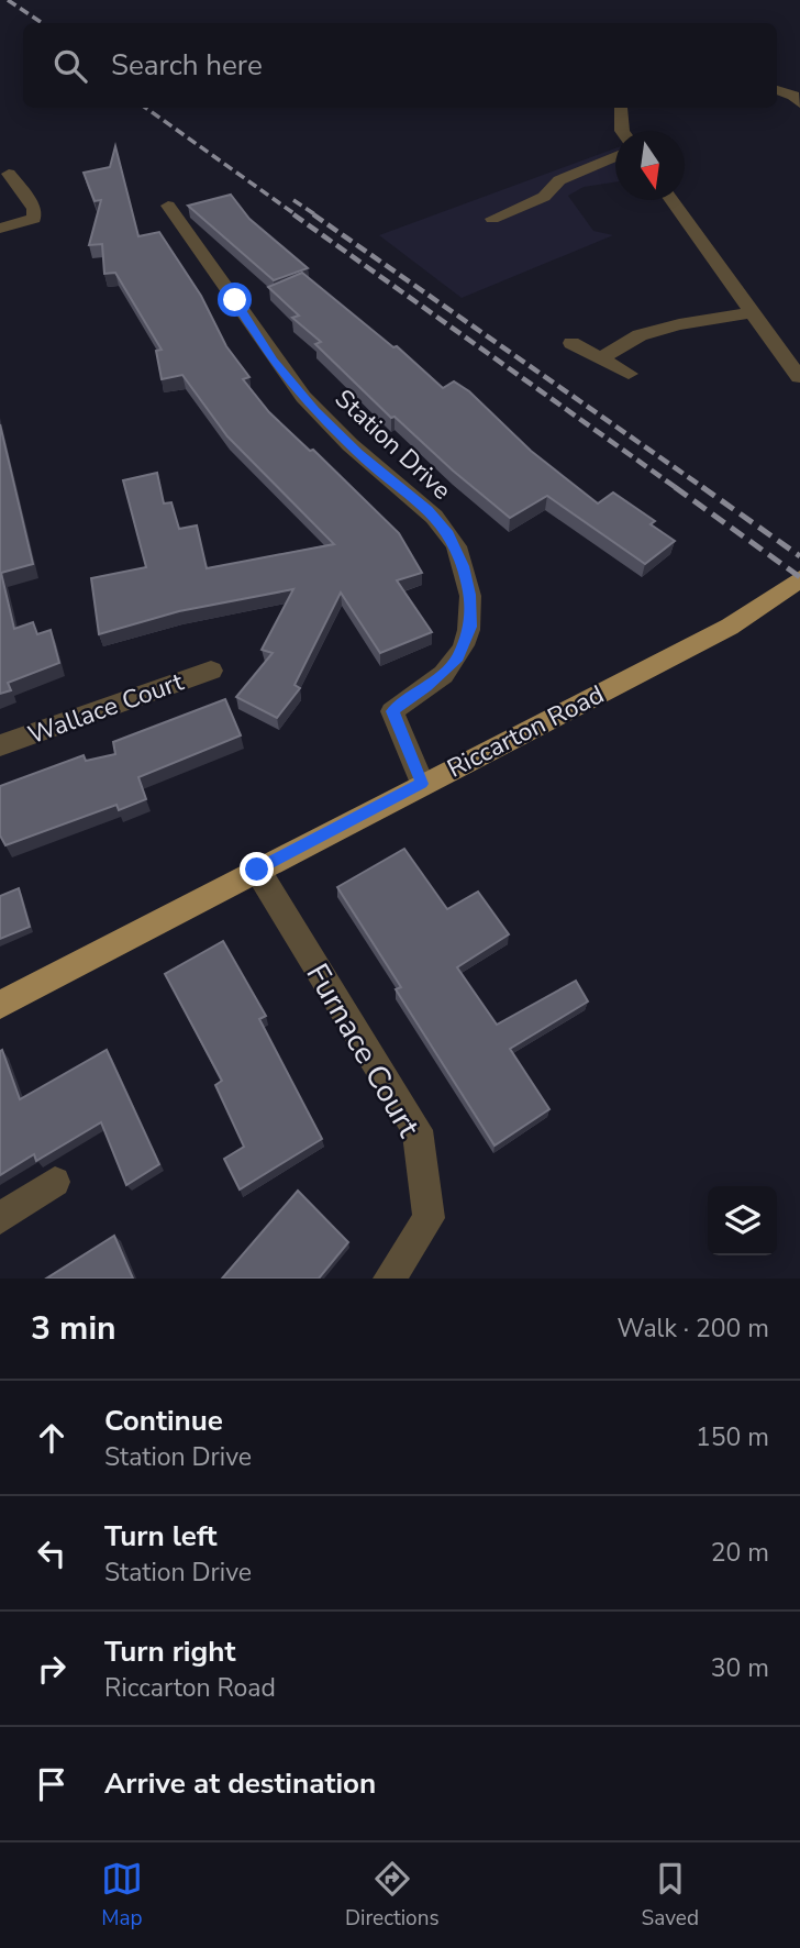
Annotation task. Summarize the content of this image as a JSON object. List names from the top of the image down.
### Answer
{
  "streets": {
    "main road": ["Riccarton Road"],
    "street": ["Station Drive", "Wallace Court", "Furnace Court"]
  },
  "crossings": [
    ["Station Drive", "Riccarton Road"],
    ["Riccarton Road", "Furnace Court"]
  ],
  "north": "bottom",
  "page": {
    "search": "Search here",
    "heading": ["3 min", "Walk · 200 m"],
    "list": [
      ["Continue", "Station Drive", "150 m"],
      ["Turn left", "Station Drive", "20 m"],
      ["Turn right", "Riccarton Road", "30 m"],
      "Arrive at destination"
    ],
    "nav": ["Map", "Directions", "Saved"]
  }
}
